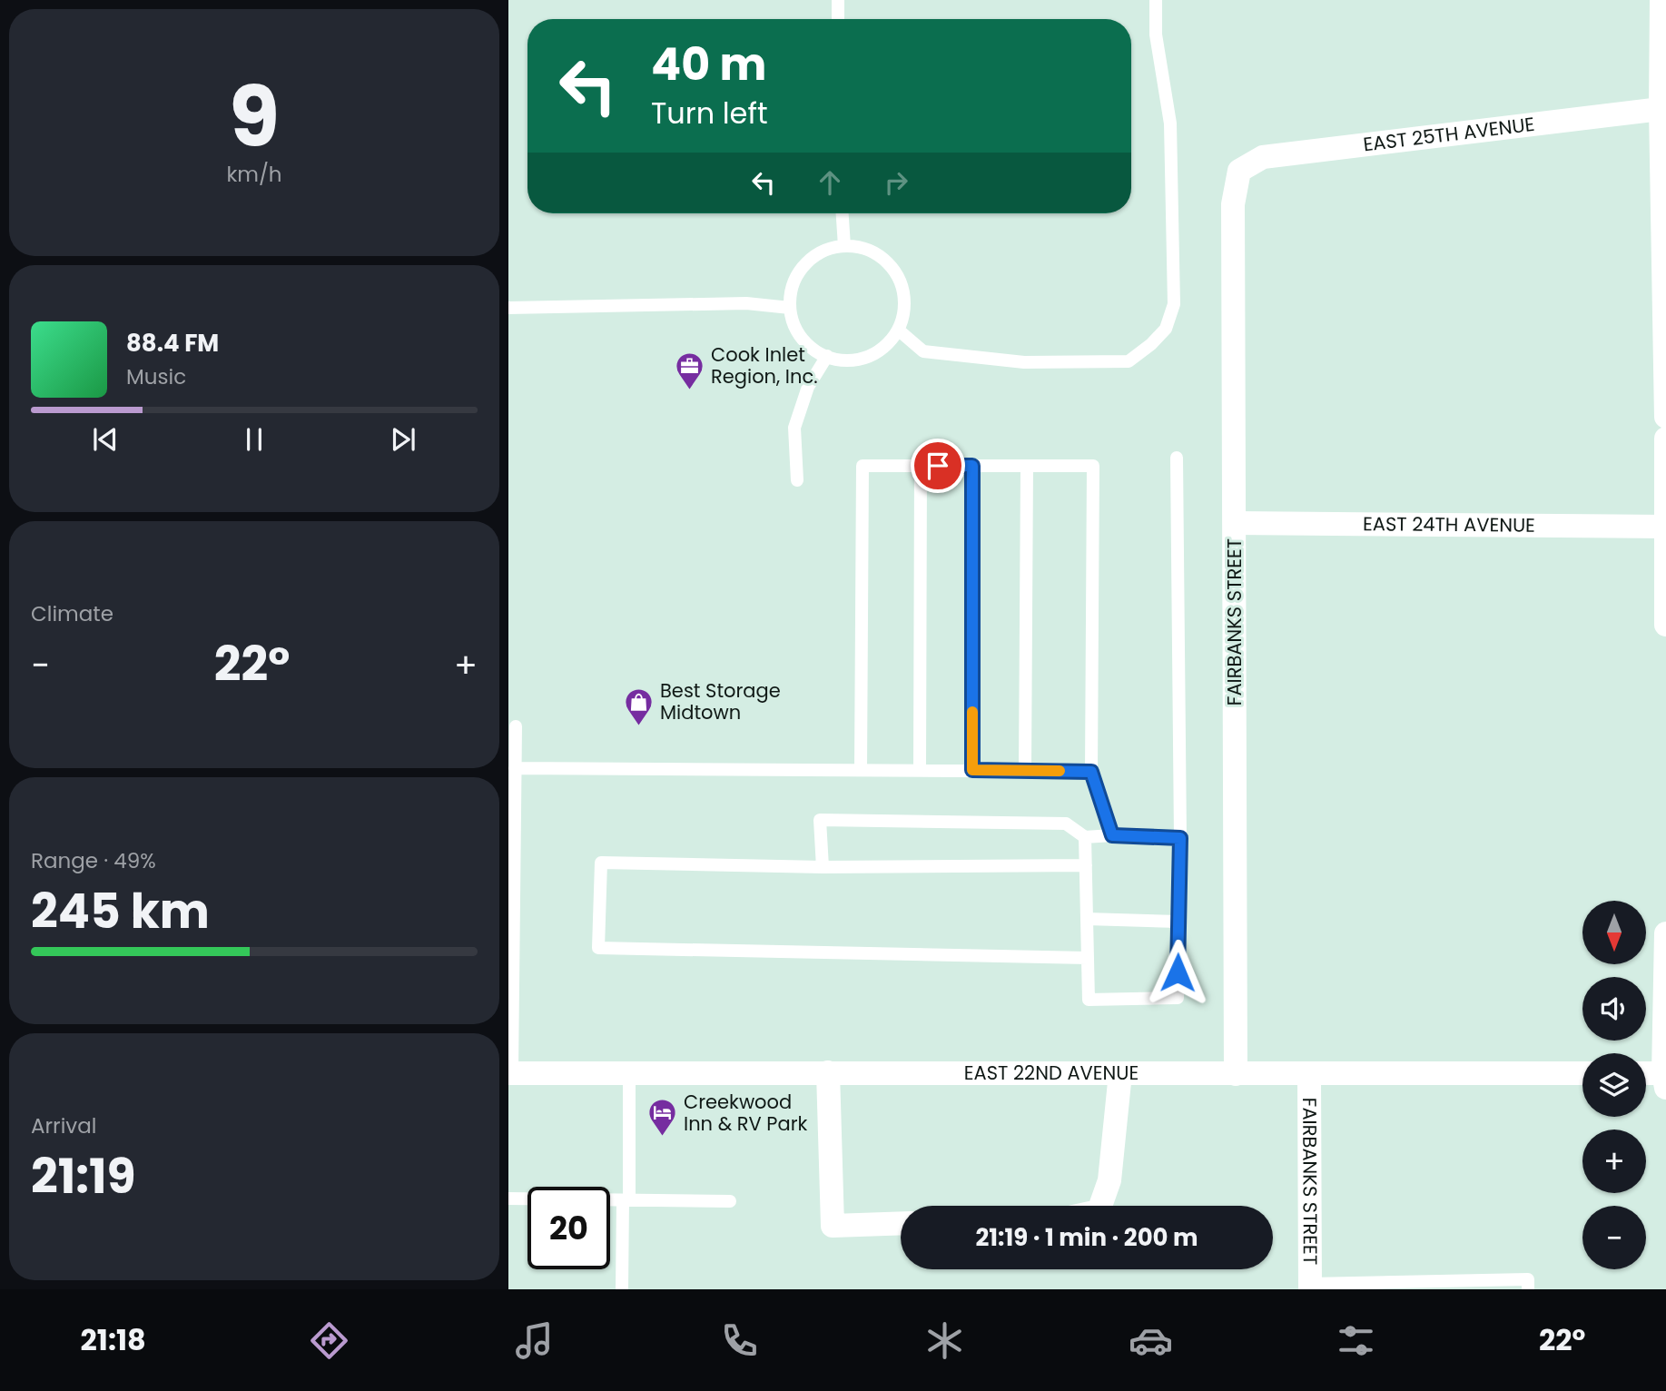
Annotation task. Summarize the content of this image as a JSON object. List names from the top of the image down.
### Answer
{
  "streets": {
    "street": [
      "EAST 25TH AVENUE",
      "EAST 24TH AVENUE",
      "FAIRBANKS STREET",
      "EAST 22ND AVENUE"
    ]
  },
  "crossings": [
    ["EAST 25TH AVENUE", "FAIRBANKS STREET"],
    ["EAST 24TH AVENUE", "FAIRBANKS STREET"],
    ["FAIRBANKS STREET", "EAST 22ND AVENUE"]
  ],
  "places": {
    "office": ["Cook Inlet Region, Inc."],
    "shop": ["Best Storage Midtown"],
    "hotel": ["Creekwood Inn & RV Park"]
  },
  "north": "bottom",
  "page": {
    "tile": [
      ["9", "km/h"],
      "Climate",
      ["Range · 49%", "245 km"],
      ["Arrival", "21:19"]
    ],
    "turn": ["40 m", "Turn left"],
    "song": ["88.4 FM", "Music"],
    "heat": ["−", "22°", "+"],
    "map_buttons": ["+", "−"],
    "limit": "20",
    "trip": "21:19 · 1 min · 200 m",
    "tabs": ["21:18", "22°"]
  }
}
